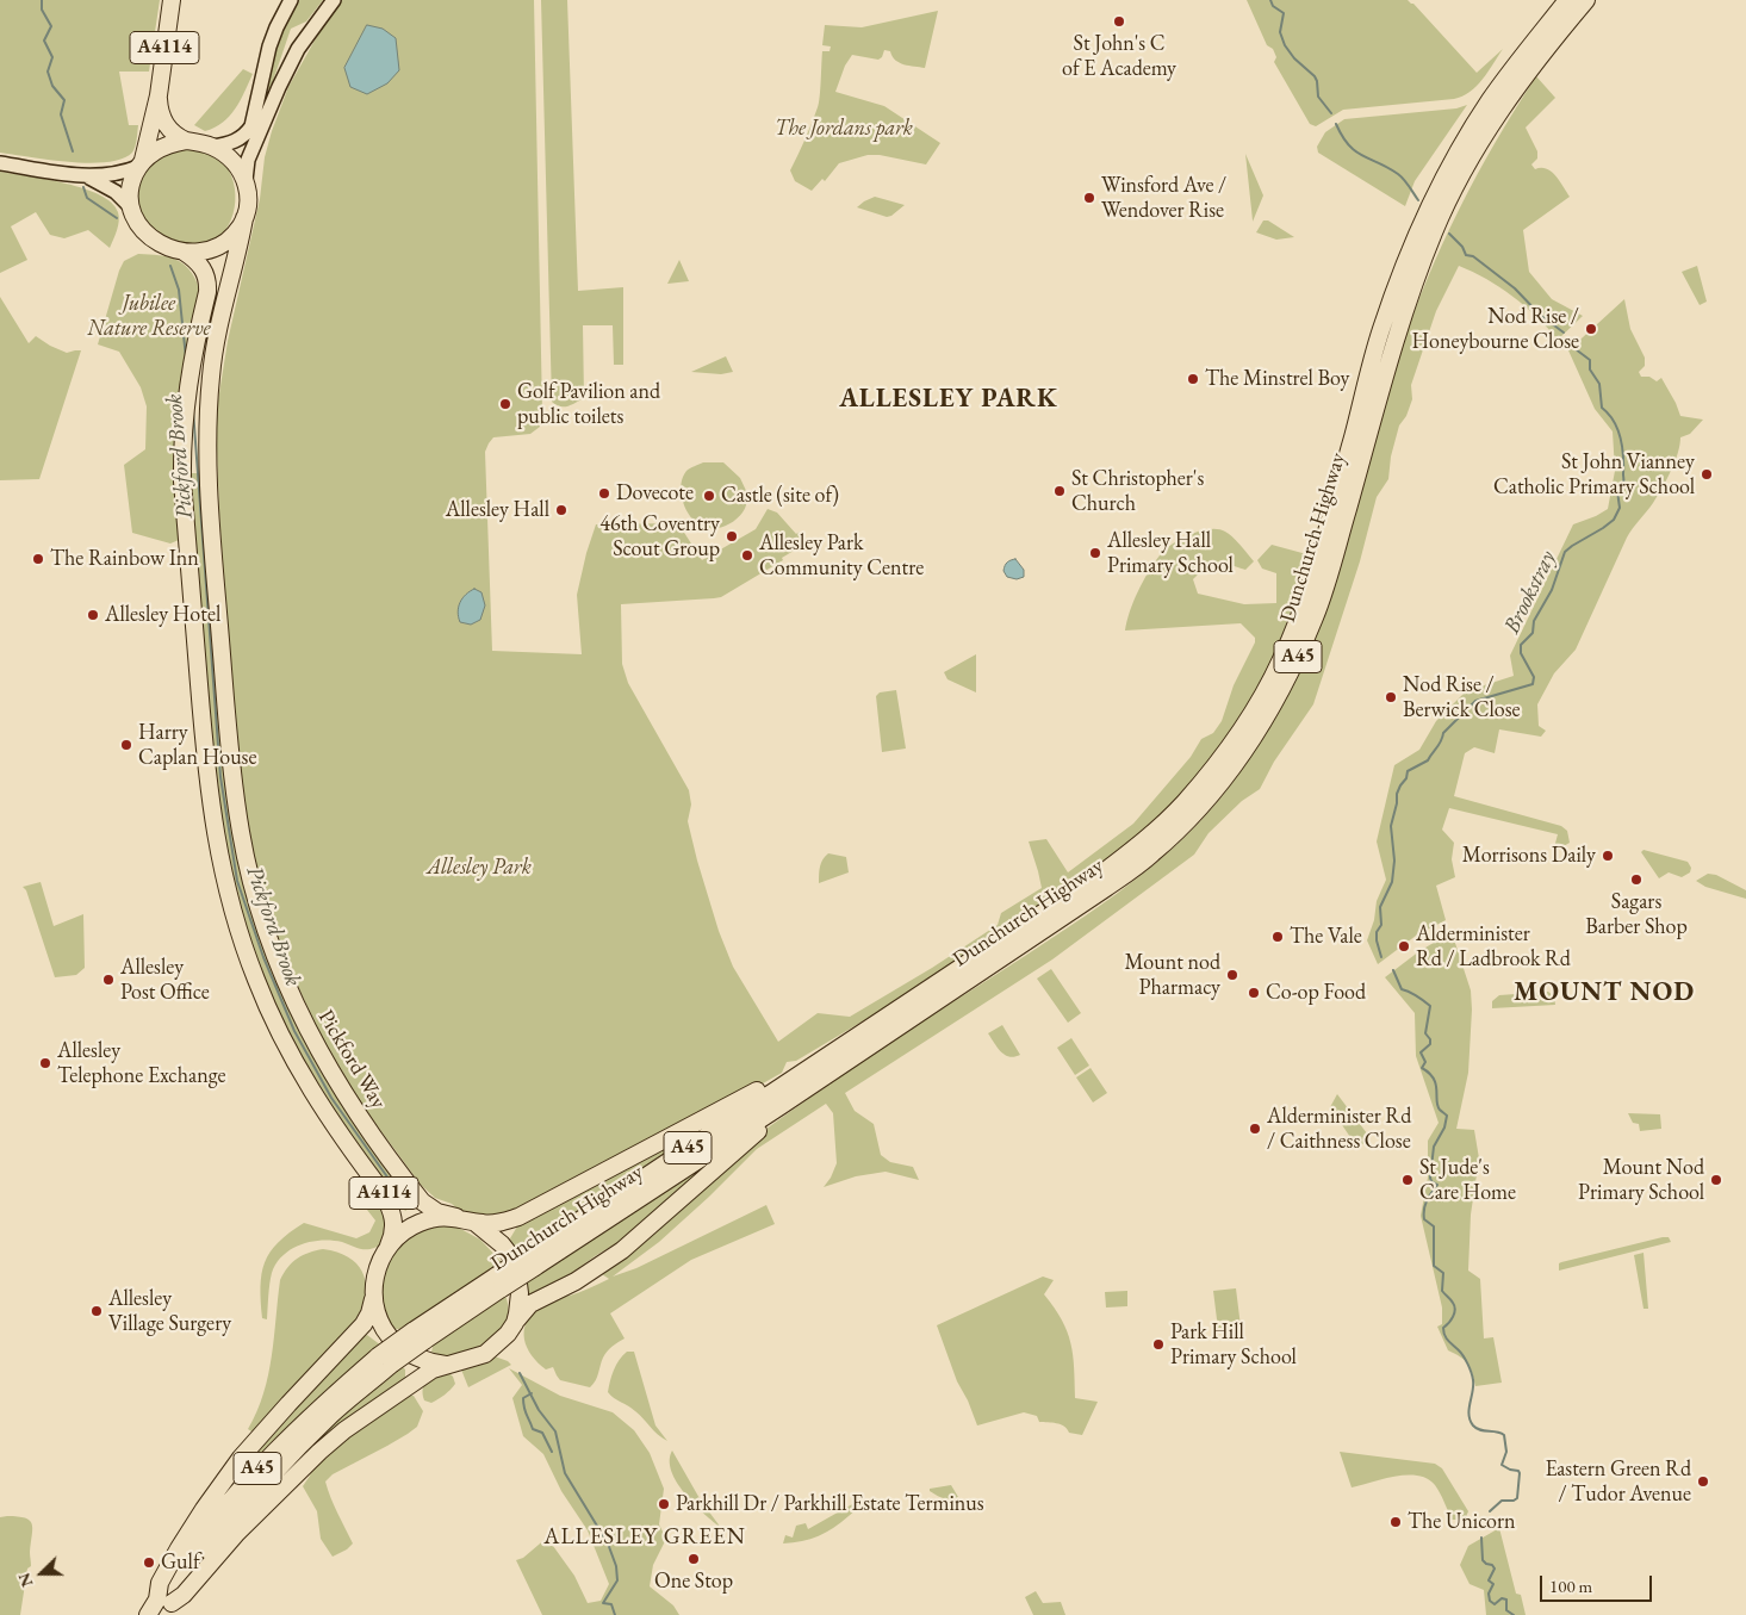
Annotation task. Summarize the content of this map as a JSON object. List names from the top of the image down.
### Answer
{
  "streets": {
    "highway": [
      "A4114",
      "Dunchurch Highway",
      "A45",
      "Pickford Way"
    ]
  },
  "crossings": [
    ["A4114", "Pickford Way"],
    ["Dunchurch Highway", "A45"]
  ],
  "districts": ["ALLESLEY PARK", "MOUNT NOD", "ALLESLEY GREEN"],
  "water": ["Pickford Brook", "Brookstray"],
  "parks": ["The Jordans park", "Jubilee Nature Reserve", "Allesley Park"],
  "places": [
    "St John's C of E Academy",
    "Winsford Ave / Wendover Rise",
    "Nod Rise / Honeybourne Close",
    "The Minstrel Boy",
    "Golf Pavilion and public toilets",
    "St John Vianney Catholic Primary School",
    "St Christopher's Church",
    "Dovecote",
    "Castle (site of)",
    "Allesley Hall",
    "46th Coventry Scout Group",
    "Allesley Hall Primary School",
    "Allesley Park Community Centre",
    "The Rainbow Inn",
    "Allesley Hotel",
    "Nod Rise / Berwick Close",
    "Harry Caplan House",
    "Morrisons Daily",
    "Sagars Barber Shop",
    "The Vale",
    "Alderminister Rd / Ladbrook Rd",
    "Mount nod Pharmacy",
    "Allesley Post Office",
    "Co-op Food",
    "Allesley Telephone Exchange",
    "Alderminister Rd / Caithness Close",
    "St Jude's Care Home",
    "Mount Nod Primary School",
    "Allesley Village Surgery",
    "Park Hill Primary School",
    "Eastern Green Rd / Tudor Avenue",
    "Parkhill Dr / Parkhill Estate Terminus",
    "The Unicorn",
    "One Stop",
    "Gulf"
  ],
  "scale_bar": "100 m",
  "north": "left"
}
